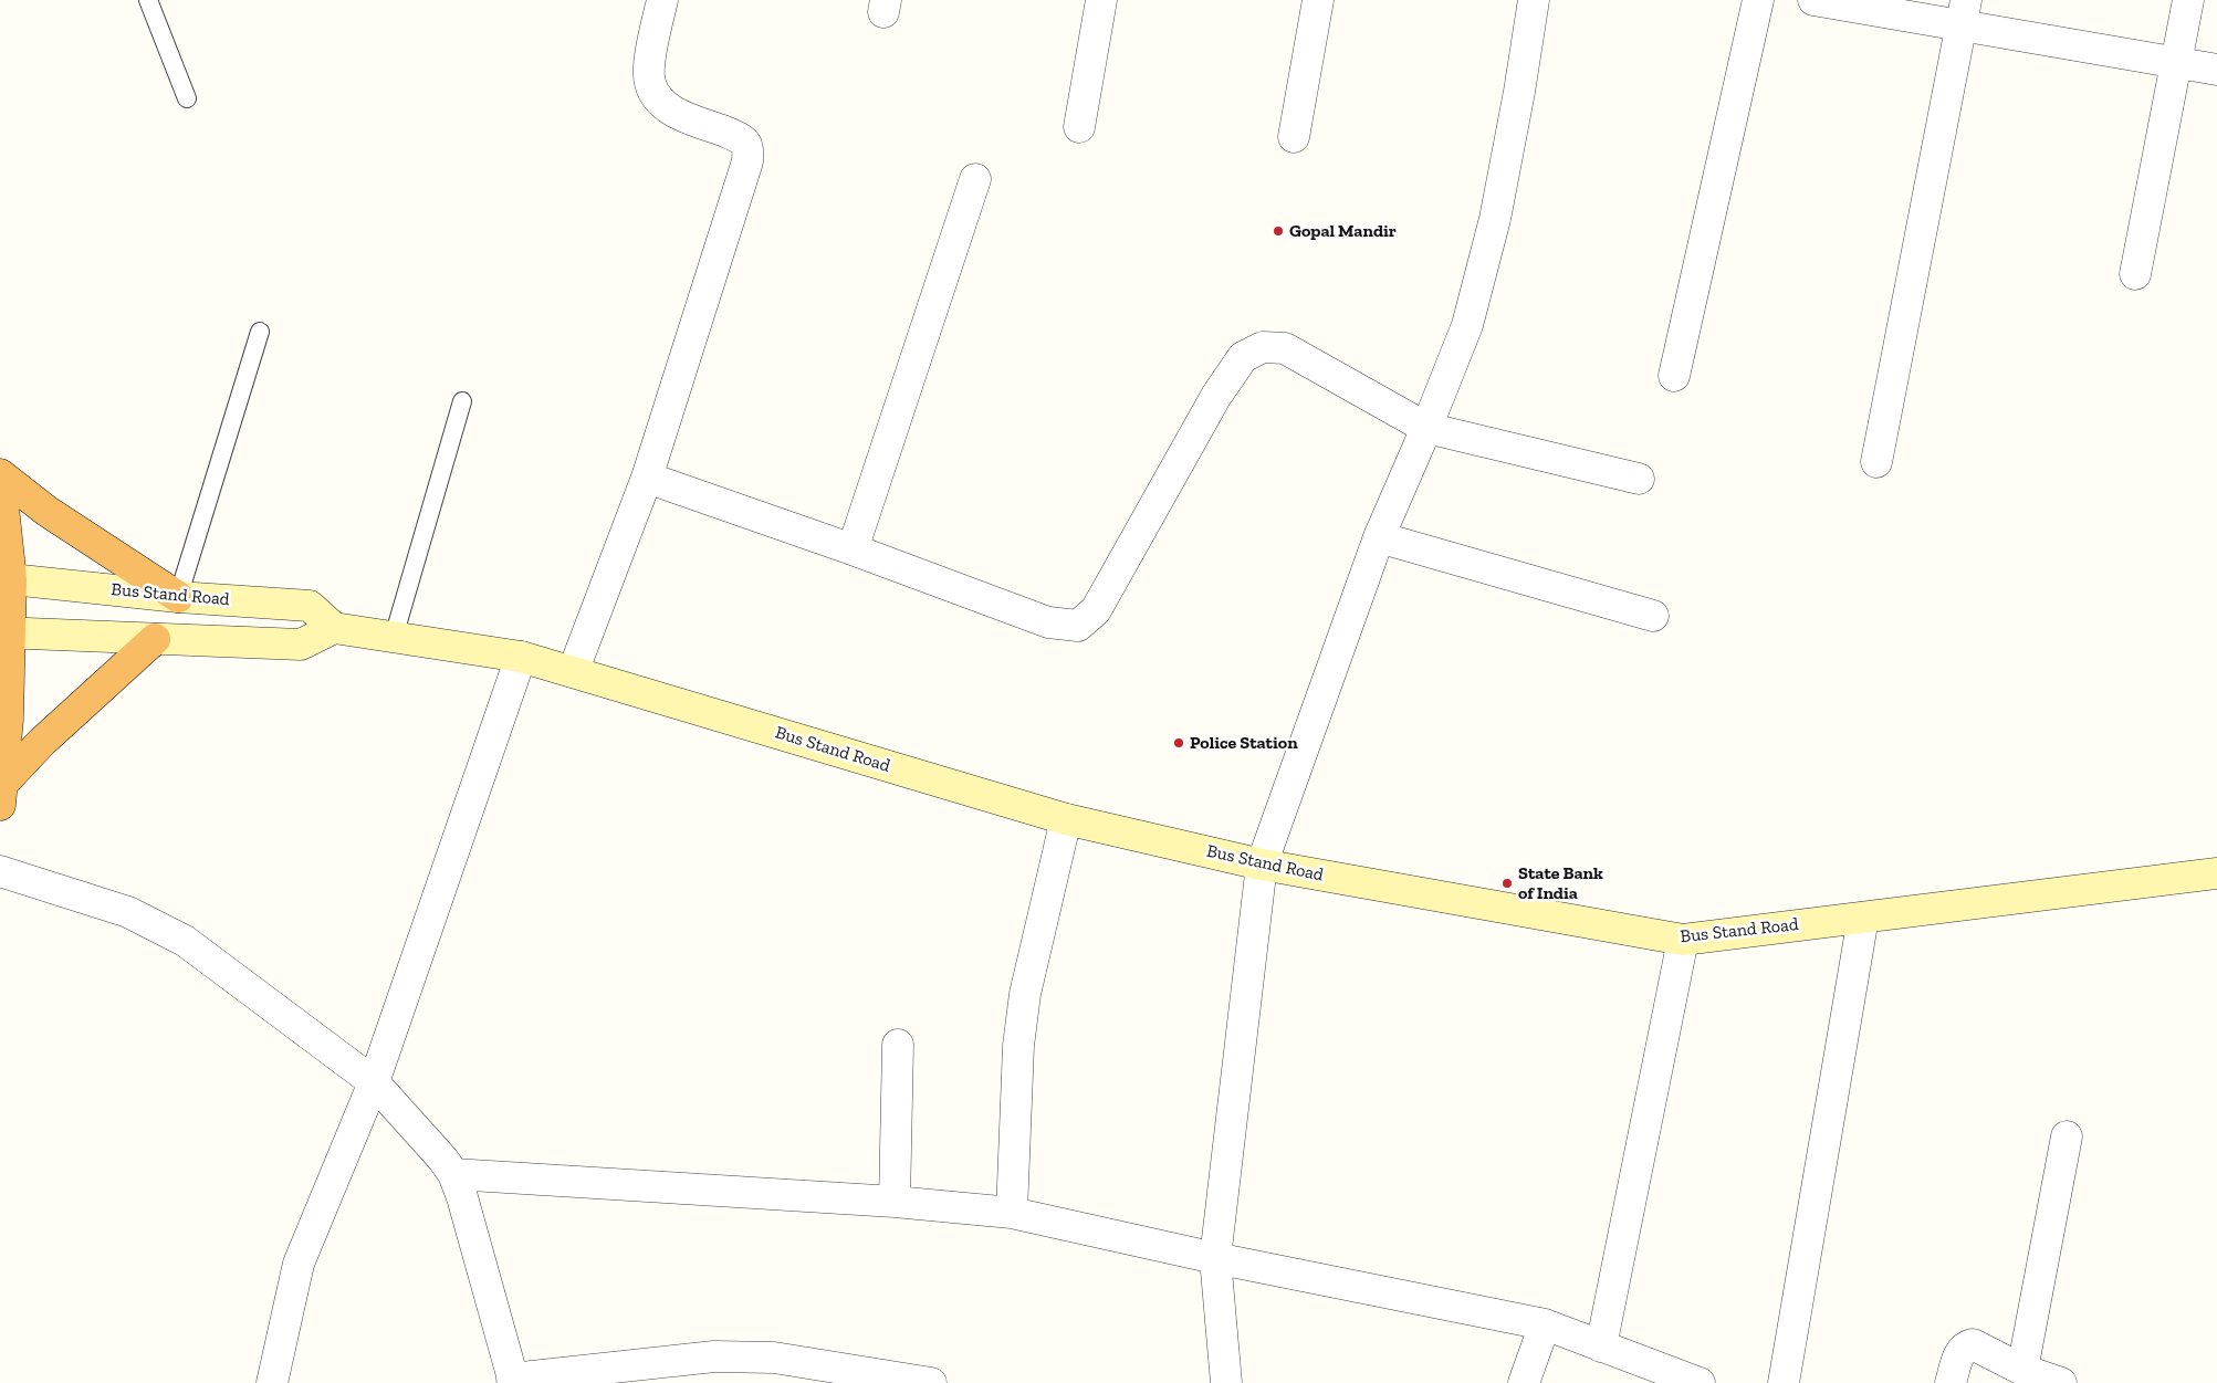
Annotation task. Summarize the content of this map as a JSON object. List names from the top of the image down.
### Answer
{
  "streets": {
    "main road": ["Bus Stand Road"]
  },
  "places": ["Gopal Mandir", "Police Station", "State Bank of India"]
}
